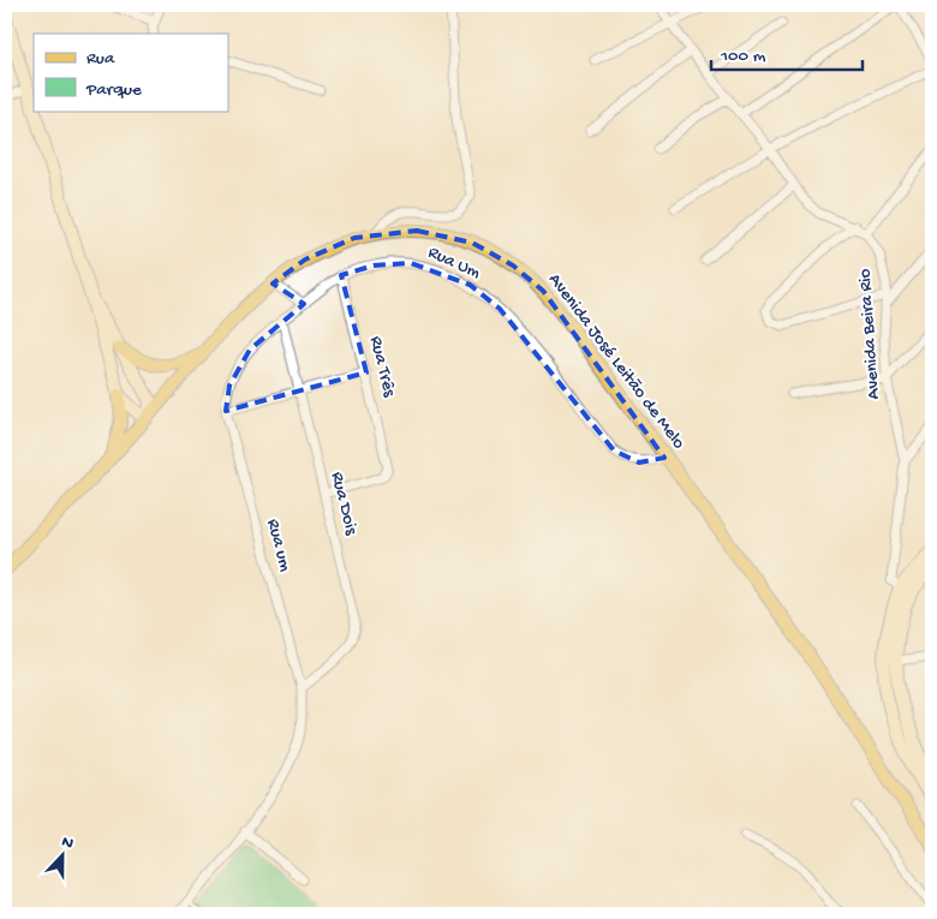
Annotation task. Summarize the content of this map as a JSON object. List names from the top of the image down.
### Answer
{
  "streets": {
    "main road": ["Avenida José Leitão de Melo"],
    "street": [
      "Rua Um",
      "Avenida Beira Rio",
      "Rua Três",
      "Rua Dois",
      "Rua um"
    ]
  },
  "crossings": [
    ["Rua Um", "Avenida José Leitão de Melo"],
    ["Rua Um", "Rua Três"],
    ["Rua Um", "Rua Dois"],
    ["Rua Um", "Rua um"],
    ["Rua Três", "Rua Dois"],
    ["Rua Dois", "Rua um"]
  ],
  "legend": ["Rua", "Parque"],
  "scale_bar": "100 m",
  "north": "top"
}
